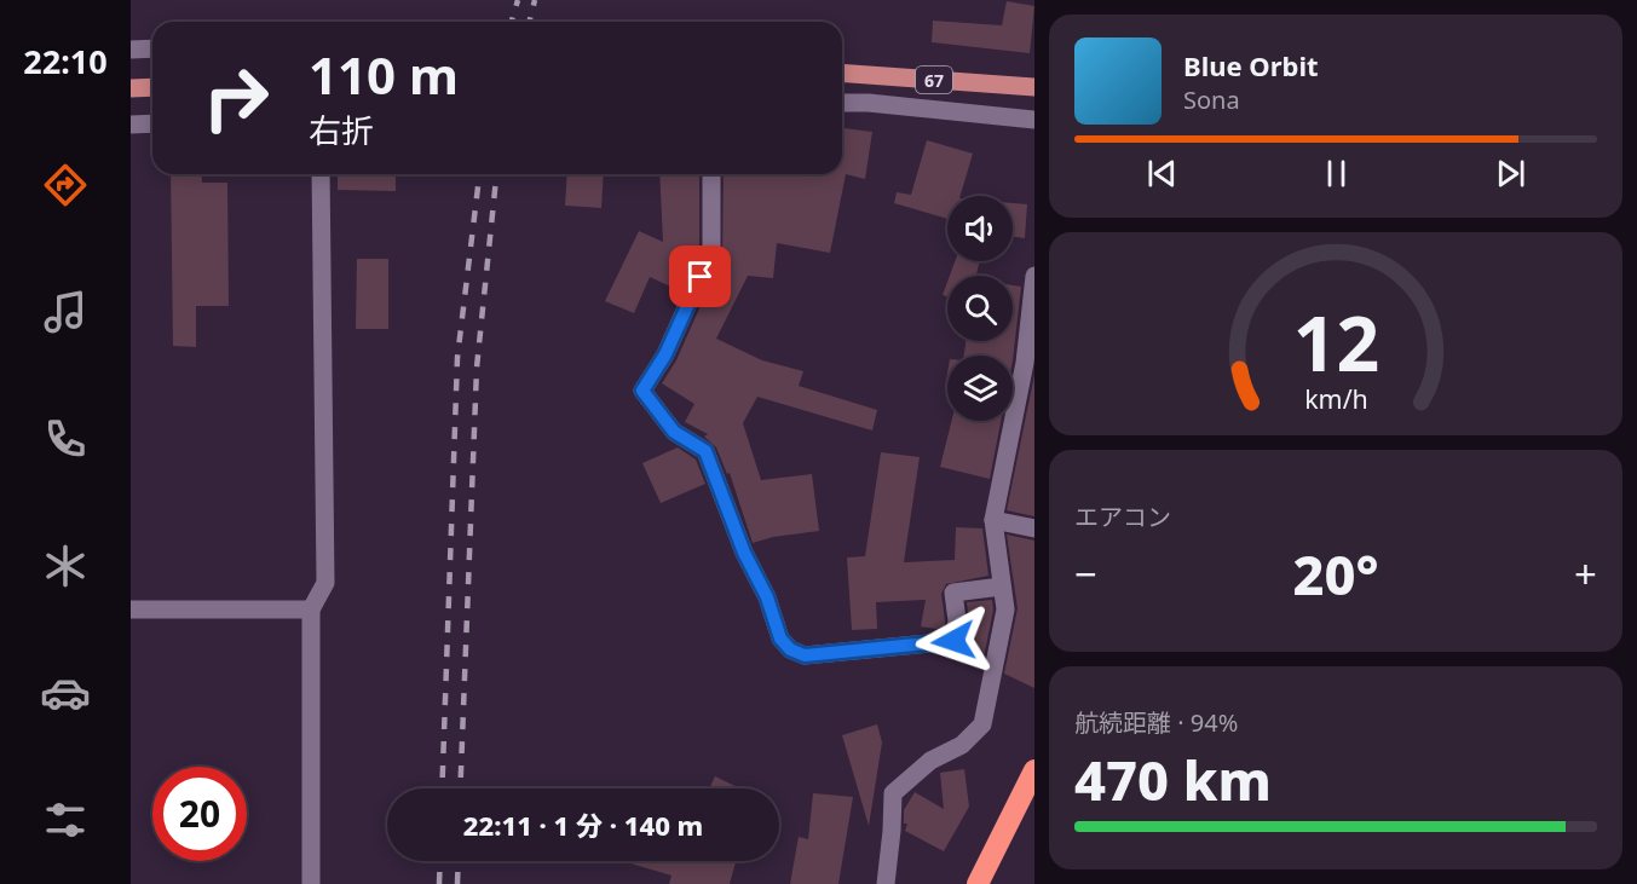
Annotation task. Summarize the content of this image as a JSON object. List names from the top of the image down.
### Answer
{
  "streets": {
    "main road": ["67"]
  },
  "page": {
    "tabs": "22:10",
    "turn": ["110 m", "右折"],
    "song": ["Blue Orbit", "Sona"],
    "tile": [
      "エアコン",
      ["航続距離 · 94%", "470 km"]
    ],
    "heat": ["−", "20°", "+"],
    "limit": "20",
    "trip": "22:11 · 1 分 · 140 m",
    "gauge": ["12", "km/h"]
  }
}
